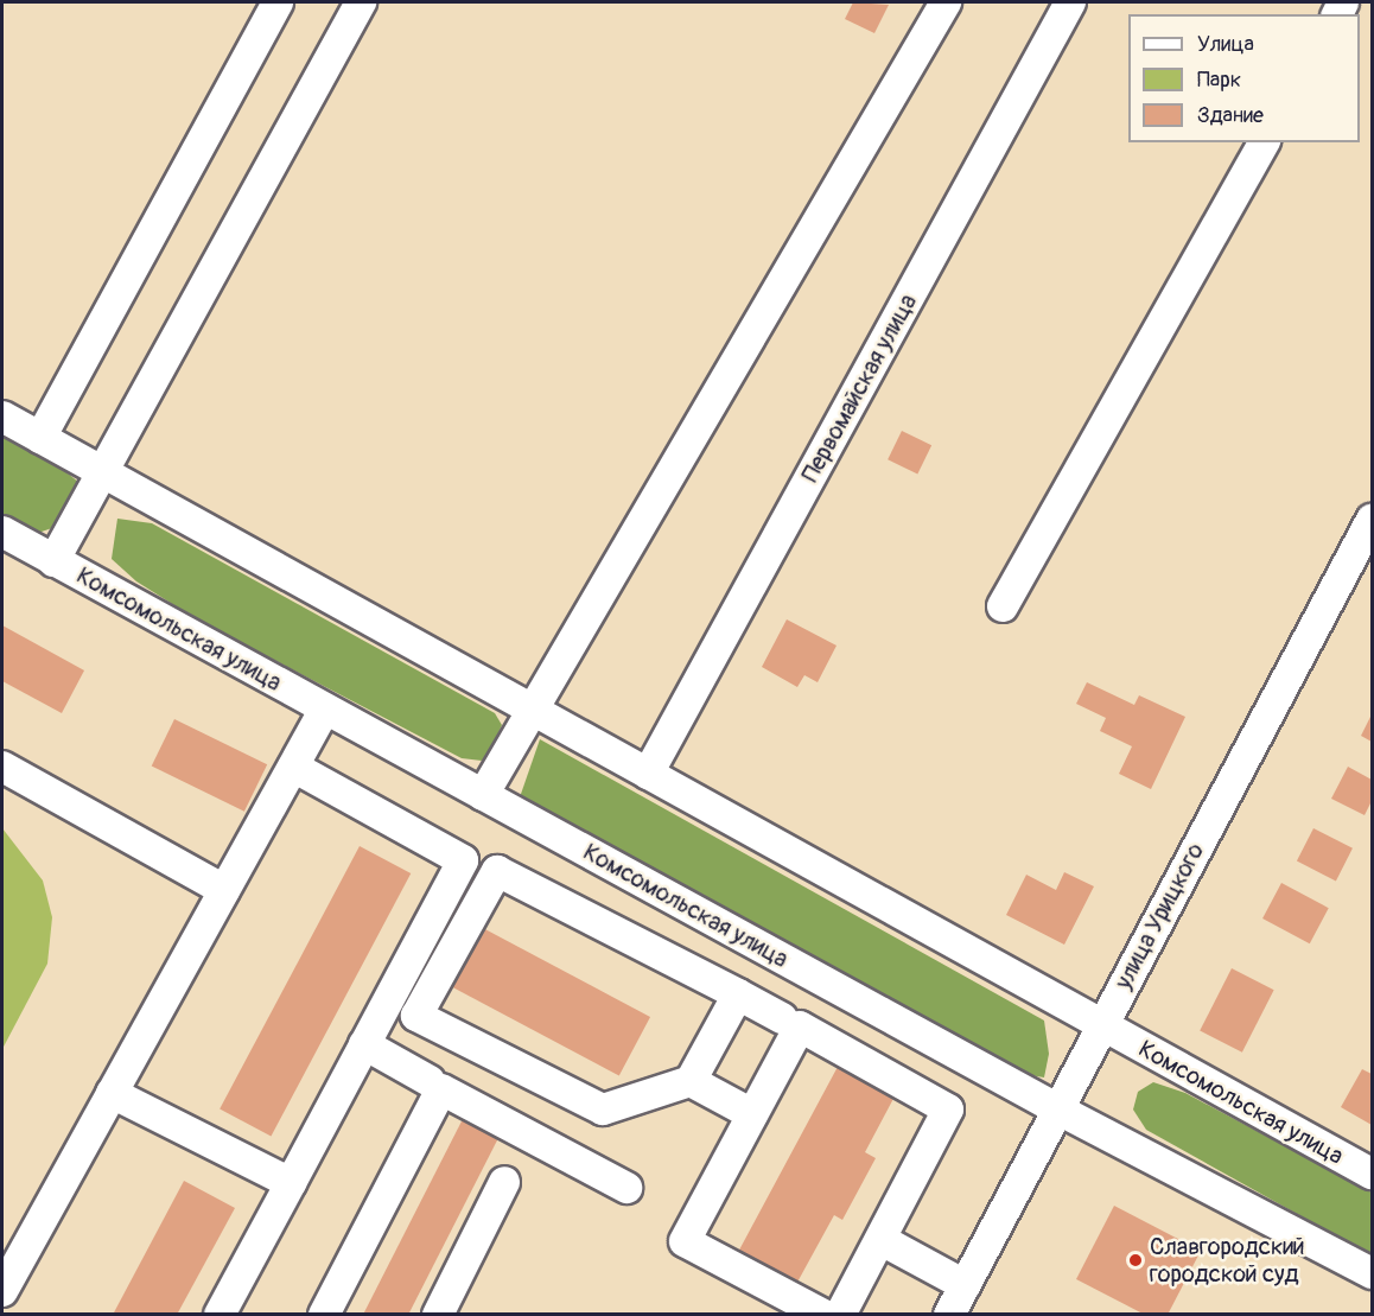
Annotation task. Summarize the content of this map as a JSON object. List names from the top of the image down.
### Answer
{
  "streets": {
    "street": ["Первомайская улица", "Комсомольская улица", "улица Урицкого"]
  },
  "crossings": [
    ["Первомайская улица", "Комсомольская улица"],
    ["Комсомольская улица", "улица Урицкого"]
  ],
  "places": ["Славгородский городской суд"],
  "legend": ["Улица", "Парк", "Здание"]
}
